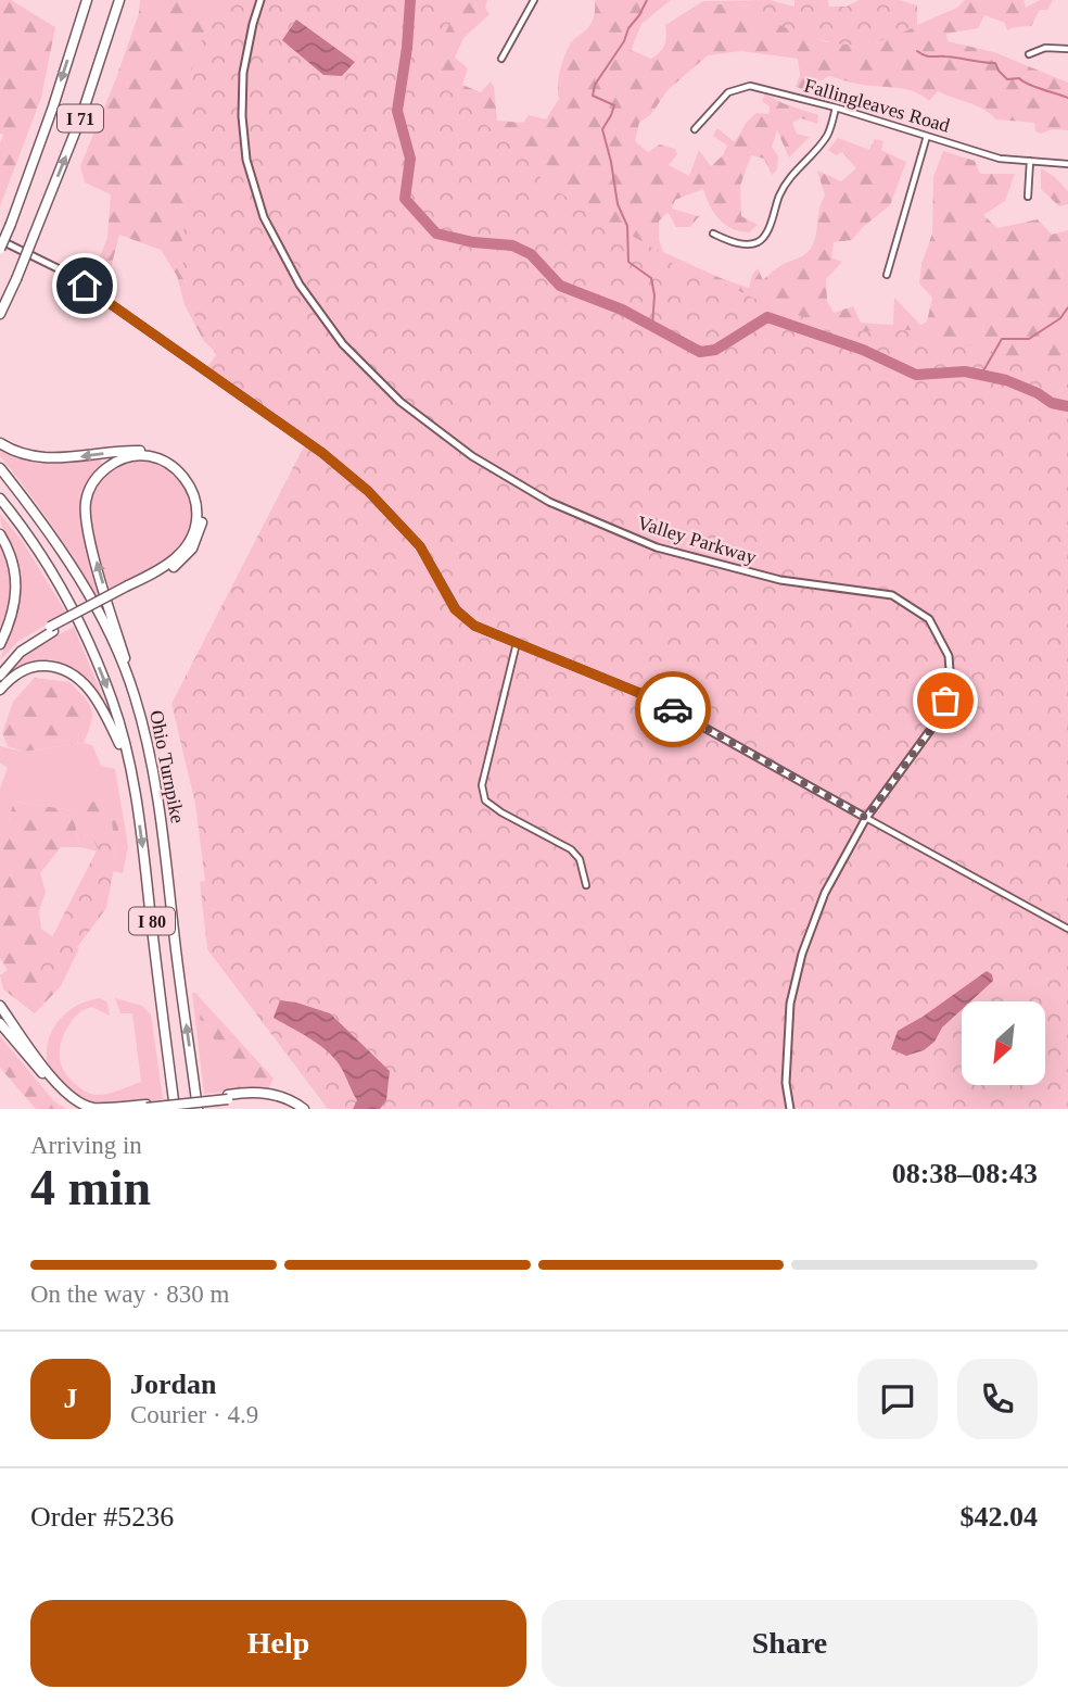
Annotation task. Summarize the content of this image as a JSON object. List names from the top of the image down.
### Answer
{
  "streets": {
    "highway": ["I 71", "Ohio Turnpike", "I 80"],
    "street": ["Fallingleaves Road", "Valley Parkway"]
  },
  "north": "bottom left",
  "page": {
    "heading": ["4 min", "Arriving in", "08:38–08:43"],
    "panel": [
      "Jordan",
      "Courier · 4.9",
      "Order #5236",
      "$42.04"
    ],
    "bar": "On the way · 830 m",
    "round": "J",
    "buttons": ["Help", "Share"]
  }
}
